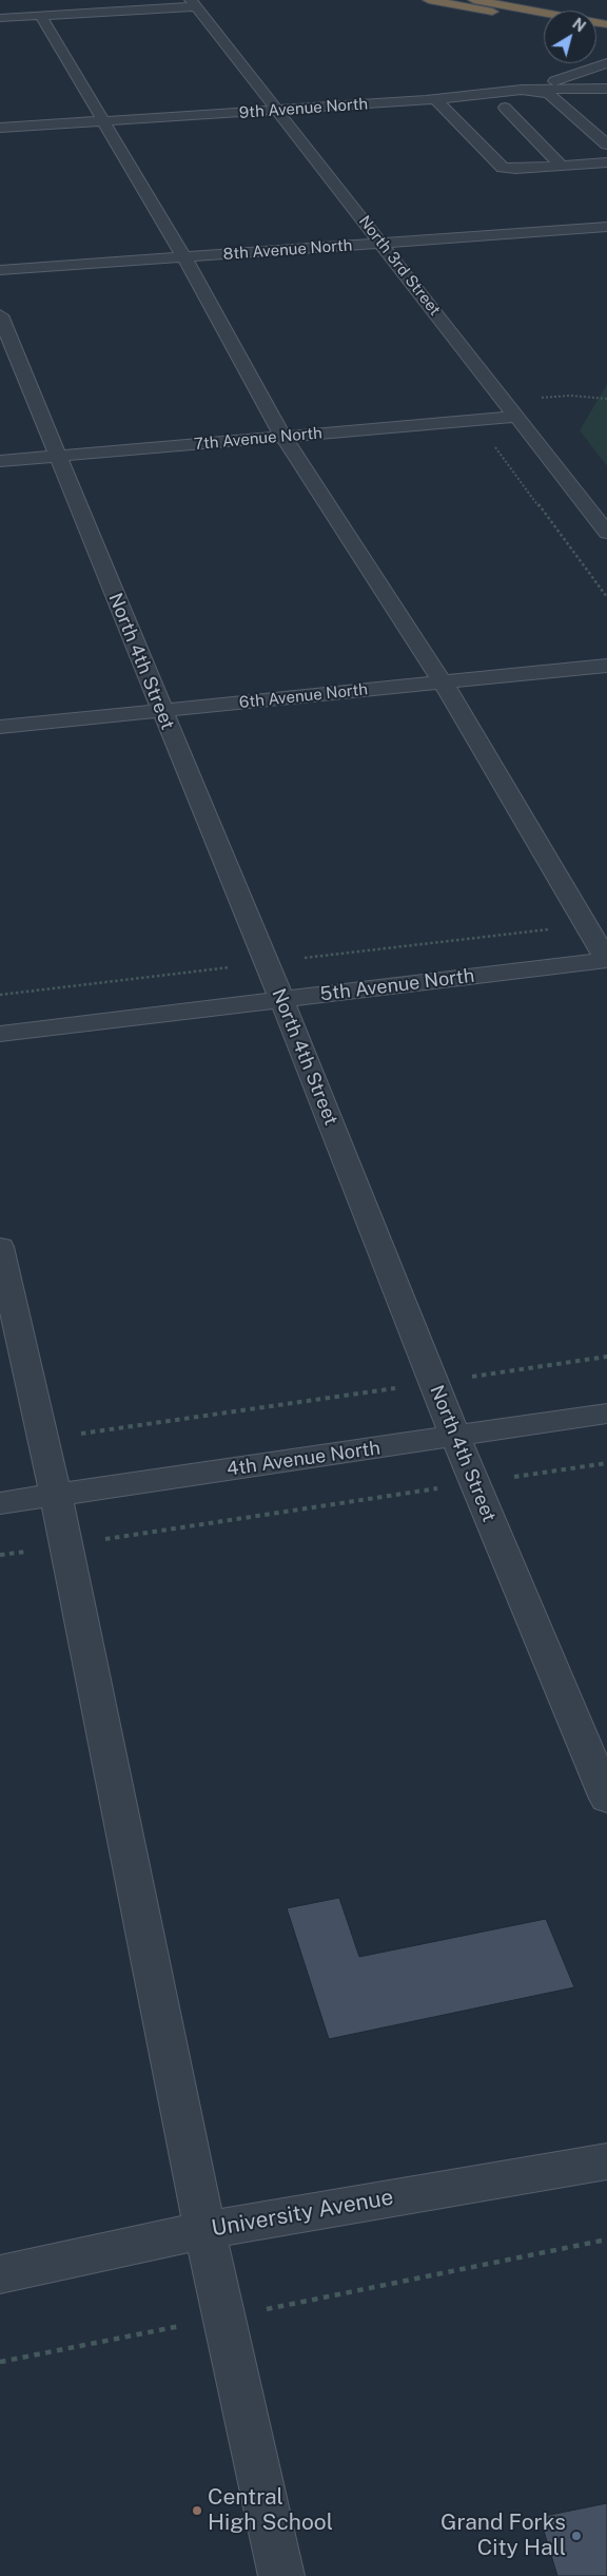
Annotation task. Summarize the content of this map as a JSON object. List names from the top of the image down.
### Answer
{
  "streets": {
    "street": [
      "9th Avenue North",
      "8th Avenue North",
      "North 3rd Street",
      "7th Avenue North",
      "North 4th Street",
      "6th Avenue North",
      "5th Avenue North",
      "4th Avenue North",
      "University Avenue"
    ]
  },
  "crossings": [
    ["9th Avenue North", "North 3rd Street"],
    ["8th Avenue North", "North 3rd Street"],
    ["North 3rd Street", "7th Avenue North"],
    ["7th Avenue North", "North 4th Street"],
    ["North 4th Street", "6th Avenue North"],
    ["North 4th Street", "5th Avenue North"],
    ["North 4th Street", "4th Avenue North"]
  ],
  "places": ["Central High School", "Grand Forks City Hall"],
  "north": "top right"
}
